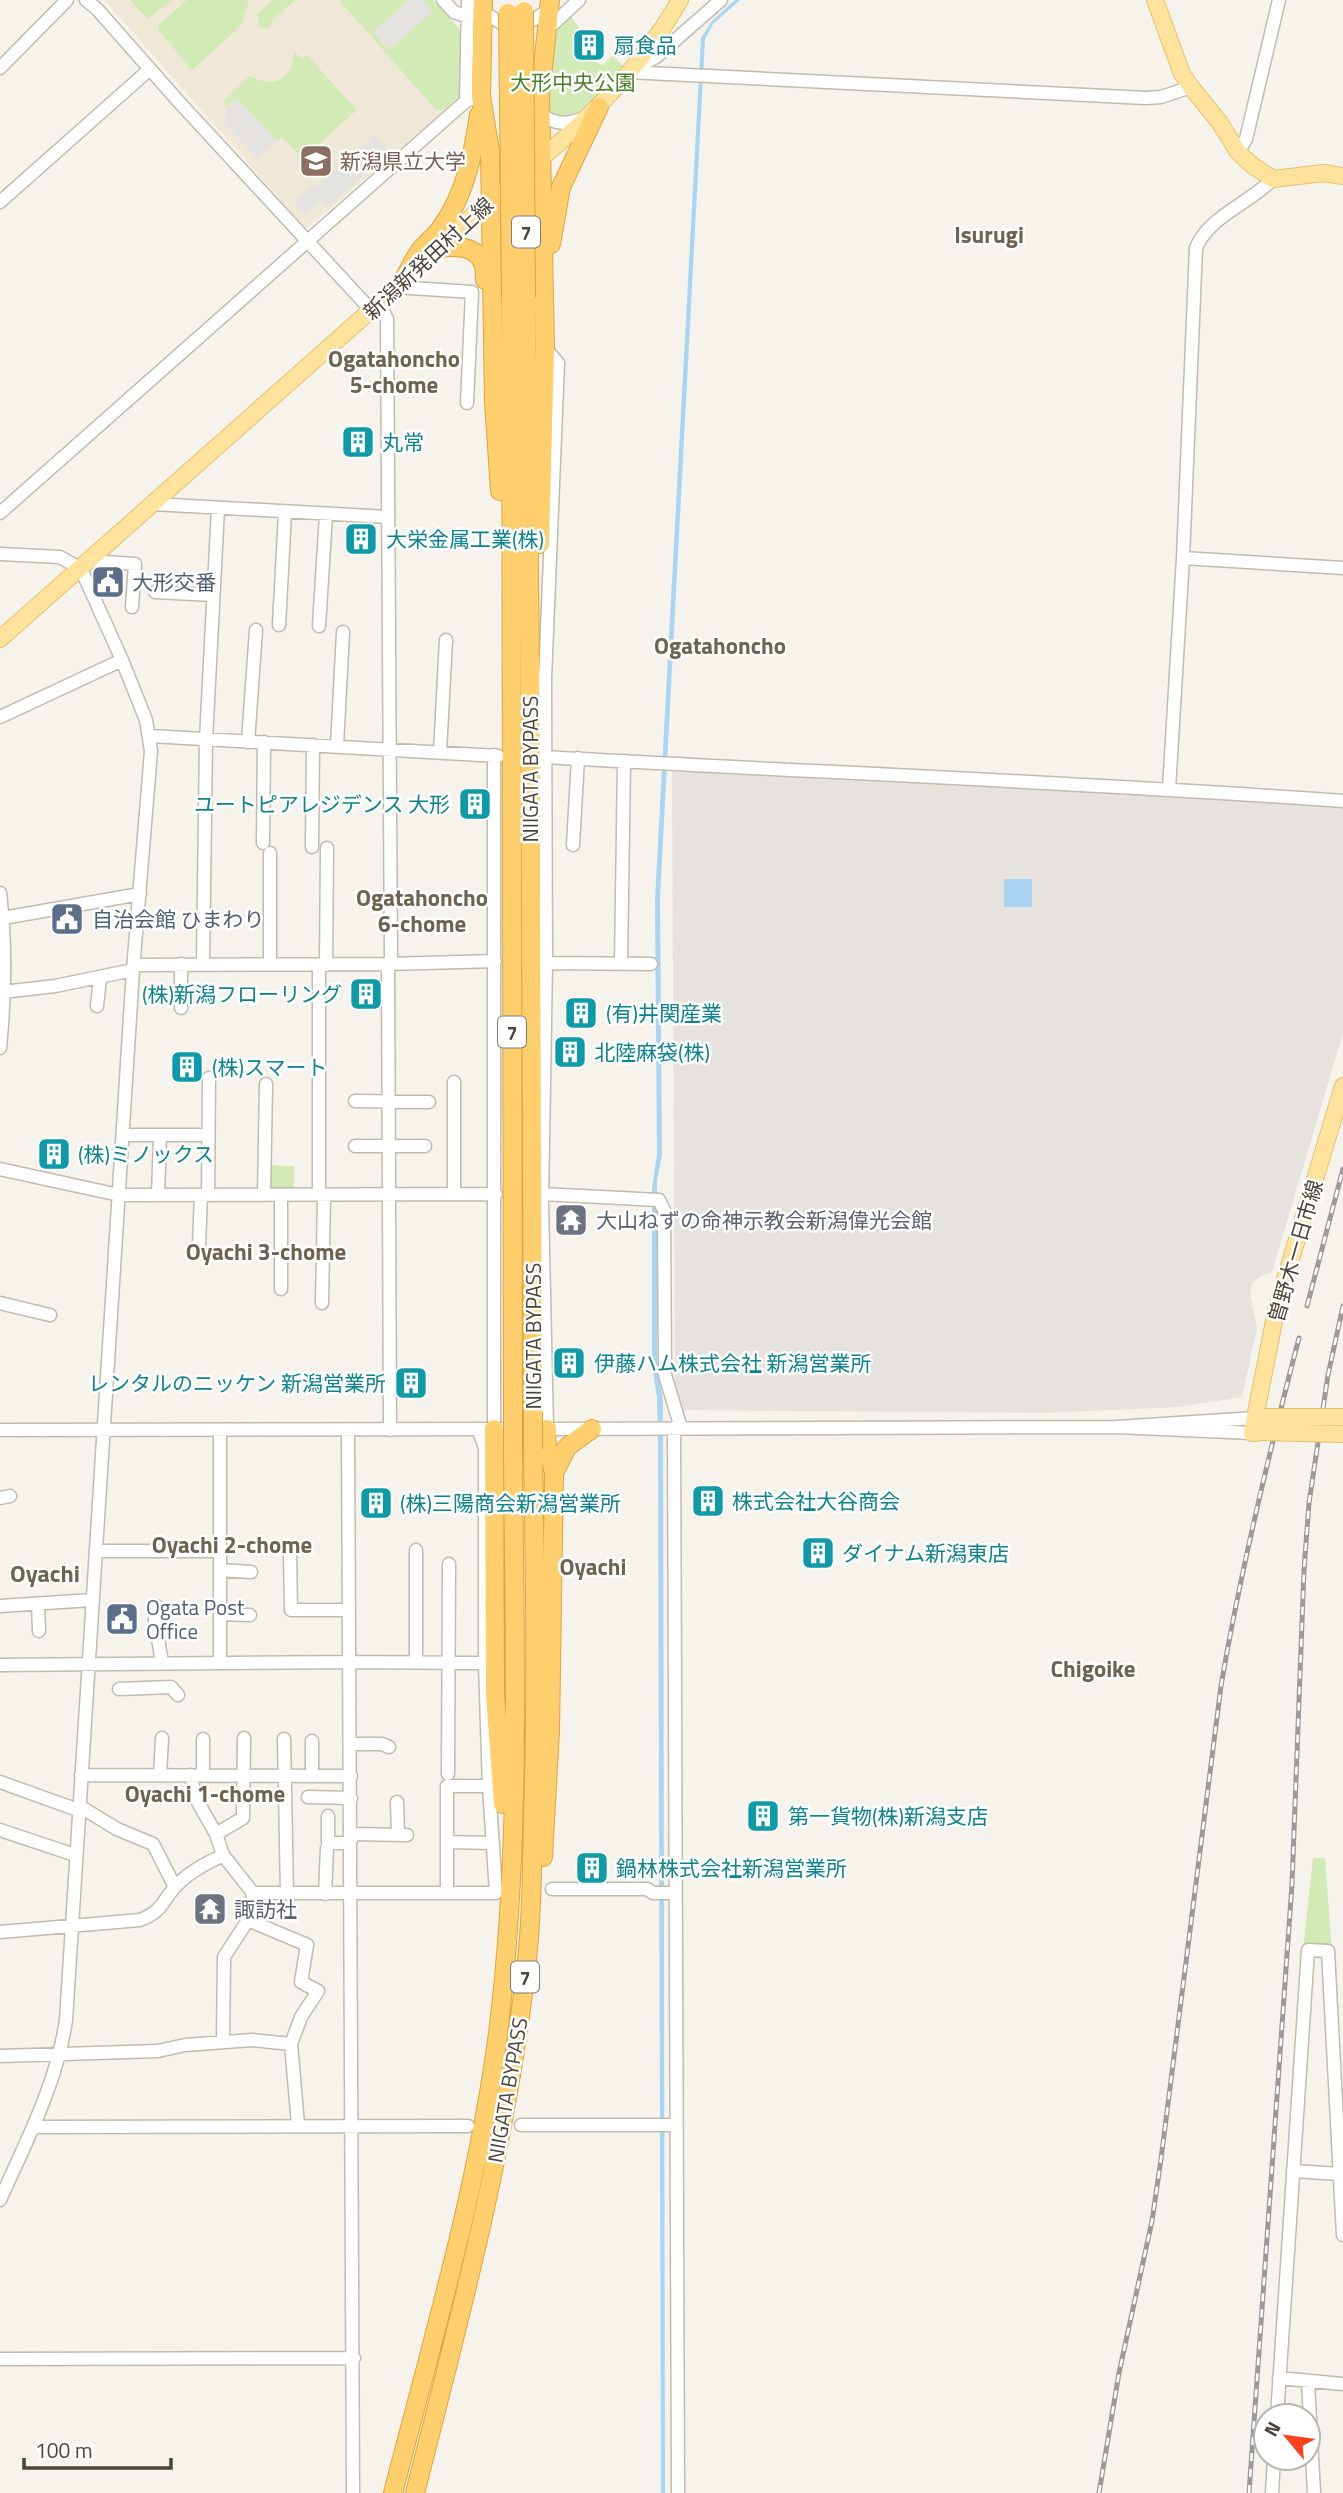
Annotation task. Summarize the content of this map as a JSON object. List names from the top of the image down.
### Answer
{
  "streets": {
    "highway": ["7", "NIIGATA BYPASS"],
    "main road": ["新潟新発田村上線", "曽野木一日市線"]
  },
  "crossings": [
    ["7", "新潟新発田村上線"],
    ["7", "NIIGATA BYPASS"],
    ["新潟新発田村上線", "NIIGATA BYPASS"]
  ],
  "districts": [
    "Isurugi",
    "Ogatahoncho 5-chome",
    "Ogatahoncho",
    "Ogatahoncho 6-chome",
    "Oyachi 3-chome",
    "Oyachi 2-chome",
    "Oyachi",
    "Oyachi",
    "Chigoike",
    "Oyachi 1-chome"
  ],
  "parks": ["大形中央公園"],
  "places": {
    "building": [
      "扇食品",
      "丸常",
      "大栄金属工業(株)",
      "ユートピアレジデンス 大形",
      "(株)新潟フローリング",
      "(有)井関産業",
      "北陸麻袋(株)",
      "(株)スマート",
      "(株)ミノックス",
      "伊藤ハム株式会社 新潟営業所",
      "レンタルのニッケン 新潟営業所",
      "株式会社大谷商会",
      "(株)三陽商会新潟営業所",
      "ダイナム新潟東店",
      "第一貨物(株)新潟支店",
      "鍋林株式会社新潟営業所"
    ],
    "school or university": ["新潟県立大学"],
    "public building": ["大形交番", "自治会館 ひまわり", "Ogata Post Office"],
    "temple": ["大山ねずの命神示教会新潟偉光会館", "諏訪社"]
  },
  "scale_bar": "100 m",
  "north": "top left"
}
